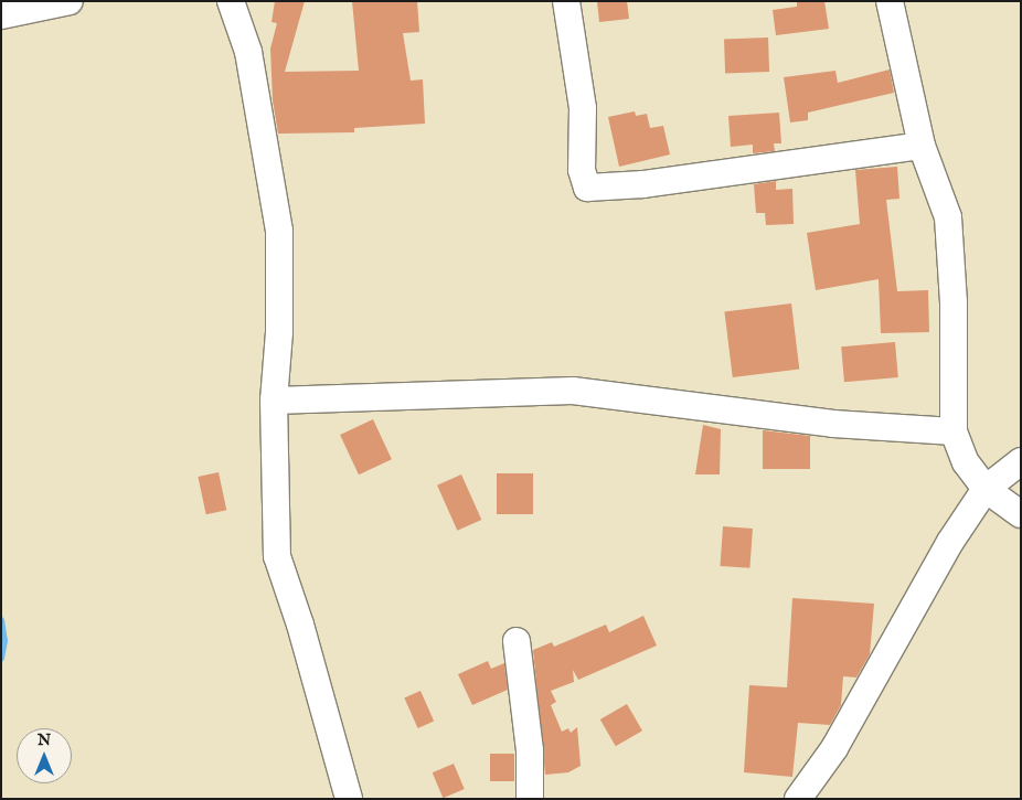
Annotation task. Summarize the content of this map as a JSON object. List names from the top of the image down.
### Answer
{
  "north": "top"
}
